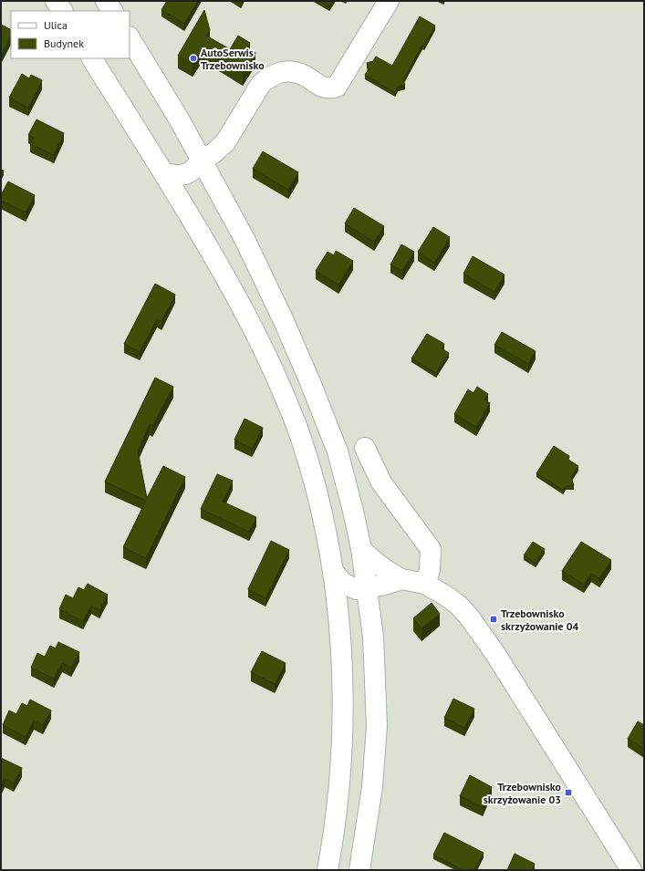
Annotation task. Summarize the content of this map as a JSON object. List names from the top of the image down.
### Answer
{
  "places": {
    "other": ["AutoSerwis Trzebownisko"],
    "transit": ["Trzebownisko skrzyżowanie 04", "Trzebownisko skrzyżowanie 03"]
  },
  "legend": ["Ulica", "Budynek"]
}
